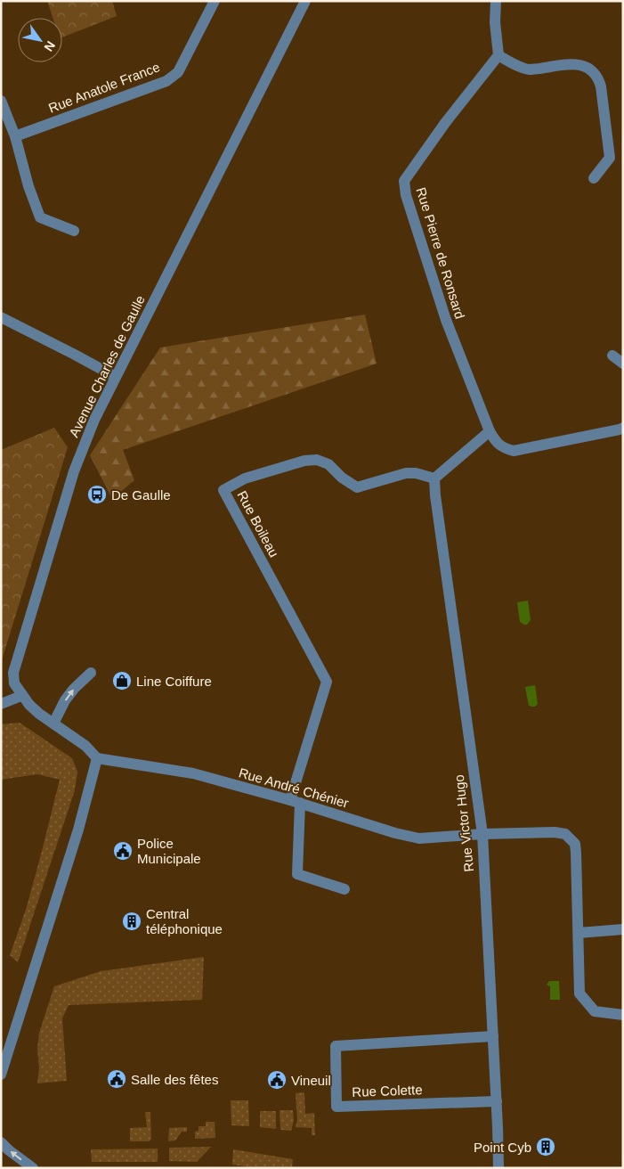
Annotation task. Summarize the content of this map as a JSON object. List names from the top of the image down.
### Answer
{
  "streets": {
    "street": [
      "Rue Anatole France",
      "Rue Pierre de Ronsard",
      "Avenue Charles de Gaulle",
      "Rue Boileau",
      "Rue André Chénier",
      "Rue Victor Hugo",
      "Rue Colette"
    ]
  },
  "crossings": [
    ["Avenue Charles de Gaulle", "Rue André Chénier"],
    ["Rue Boileau", "Rue André Chénier"],
    ["Rue Boileau", "Rue Victor Hugo"],
    ["Rue André Chénier", "Rue Victor Hugo"],
    ["Rue Victor Hugo", "Rue Colette"]
  ],
  "places": {
    "bus stop": ["De Gaulle"],
    "shop": ["Line Coiffure"],
    "public building": ["Police Municipale", "Salle des fêtes", "Vineuil"],
    "building": ["Central téléphonique", "Point Cyb"]
  },
  "north": "bottom right"
}
